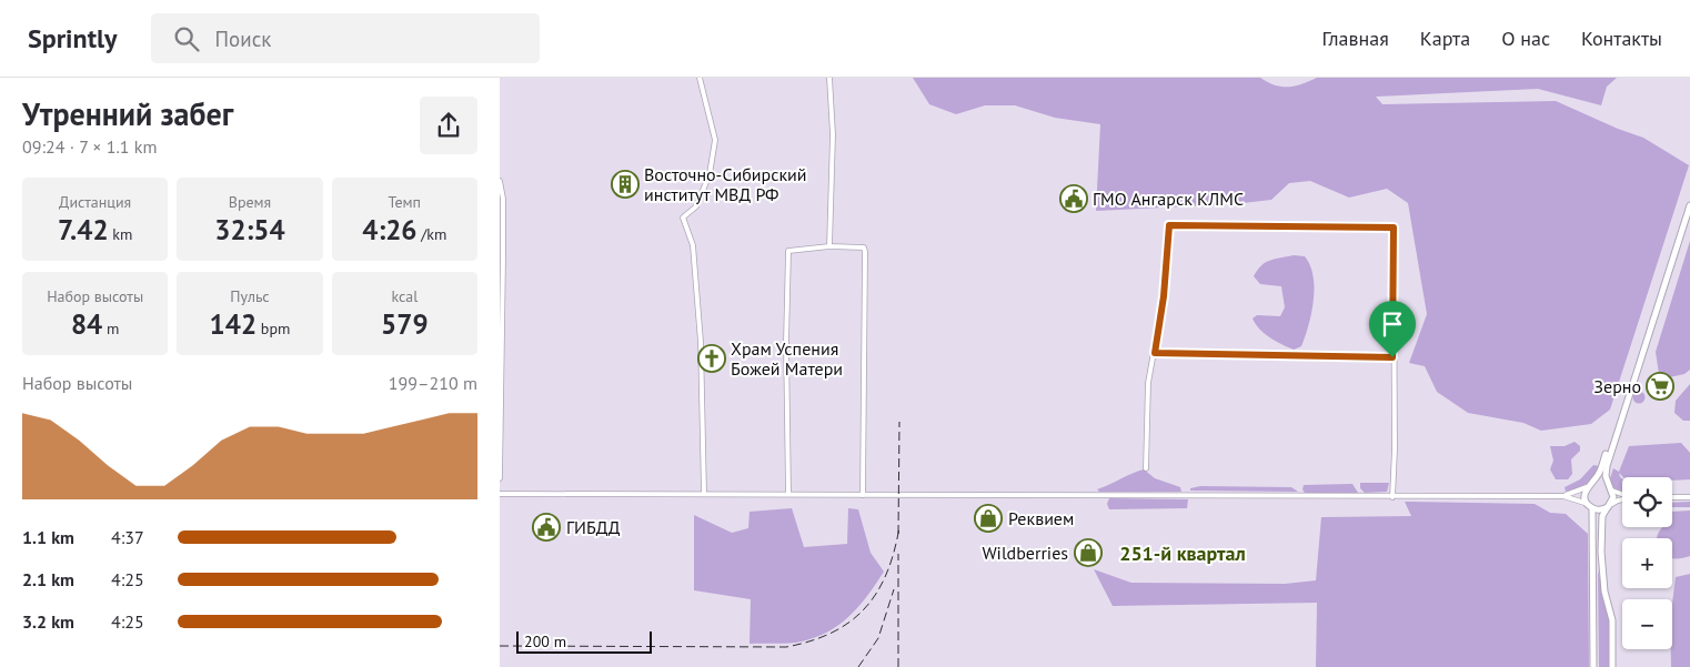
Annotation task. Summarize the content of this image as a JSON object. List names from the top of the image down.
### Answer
{
  "districts": ["251-й квартал"],
  "places": {
    "building": ["Восточно-Сибирский институт МВД РФ"],
    "public building": ["ГМО Ангарск КЛМС", "ГИБДД"],
    "church": ["Храм Успения Божей Матери"],
    "supermarket": ["Зерно"],
    "shop": ["Реквием", "Wildberries"]
  },
  "scale_bar": "200 m",
  "page": {
    "header": "Sprintly",
    "search": "Поиск",
    "nav": [
      "Главная",
      "Карта",
      "О нас",
      "Контакты"
    ],
    "heading": ["Утренний забег", "09:24 · 7 × 1.1 km"],
    "stats": [
      ["Дистанция", "7.42 km"],
      ["Время", "32:54"],
      ["Темп", "4:26 /km"],
      ["Набор высоты", "84 m"],
      ["Пульс", "142 bpm"],
      ["kcal", "579"]
    ],
    "chart": ["Набор высоты", "199–210 m"],
    "map_buttons": ["+", "−"],
    "list": [
      {
        "name": "1.1 km",
        "note": "4:37"
      },
      {
        "name": "2.1 km",
        "note": "4:25"
      },
      {
        "name": "3.2 km",
        "note": "4:25"
      }
    ],
    "scale": "200 m"
  }
}
